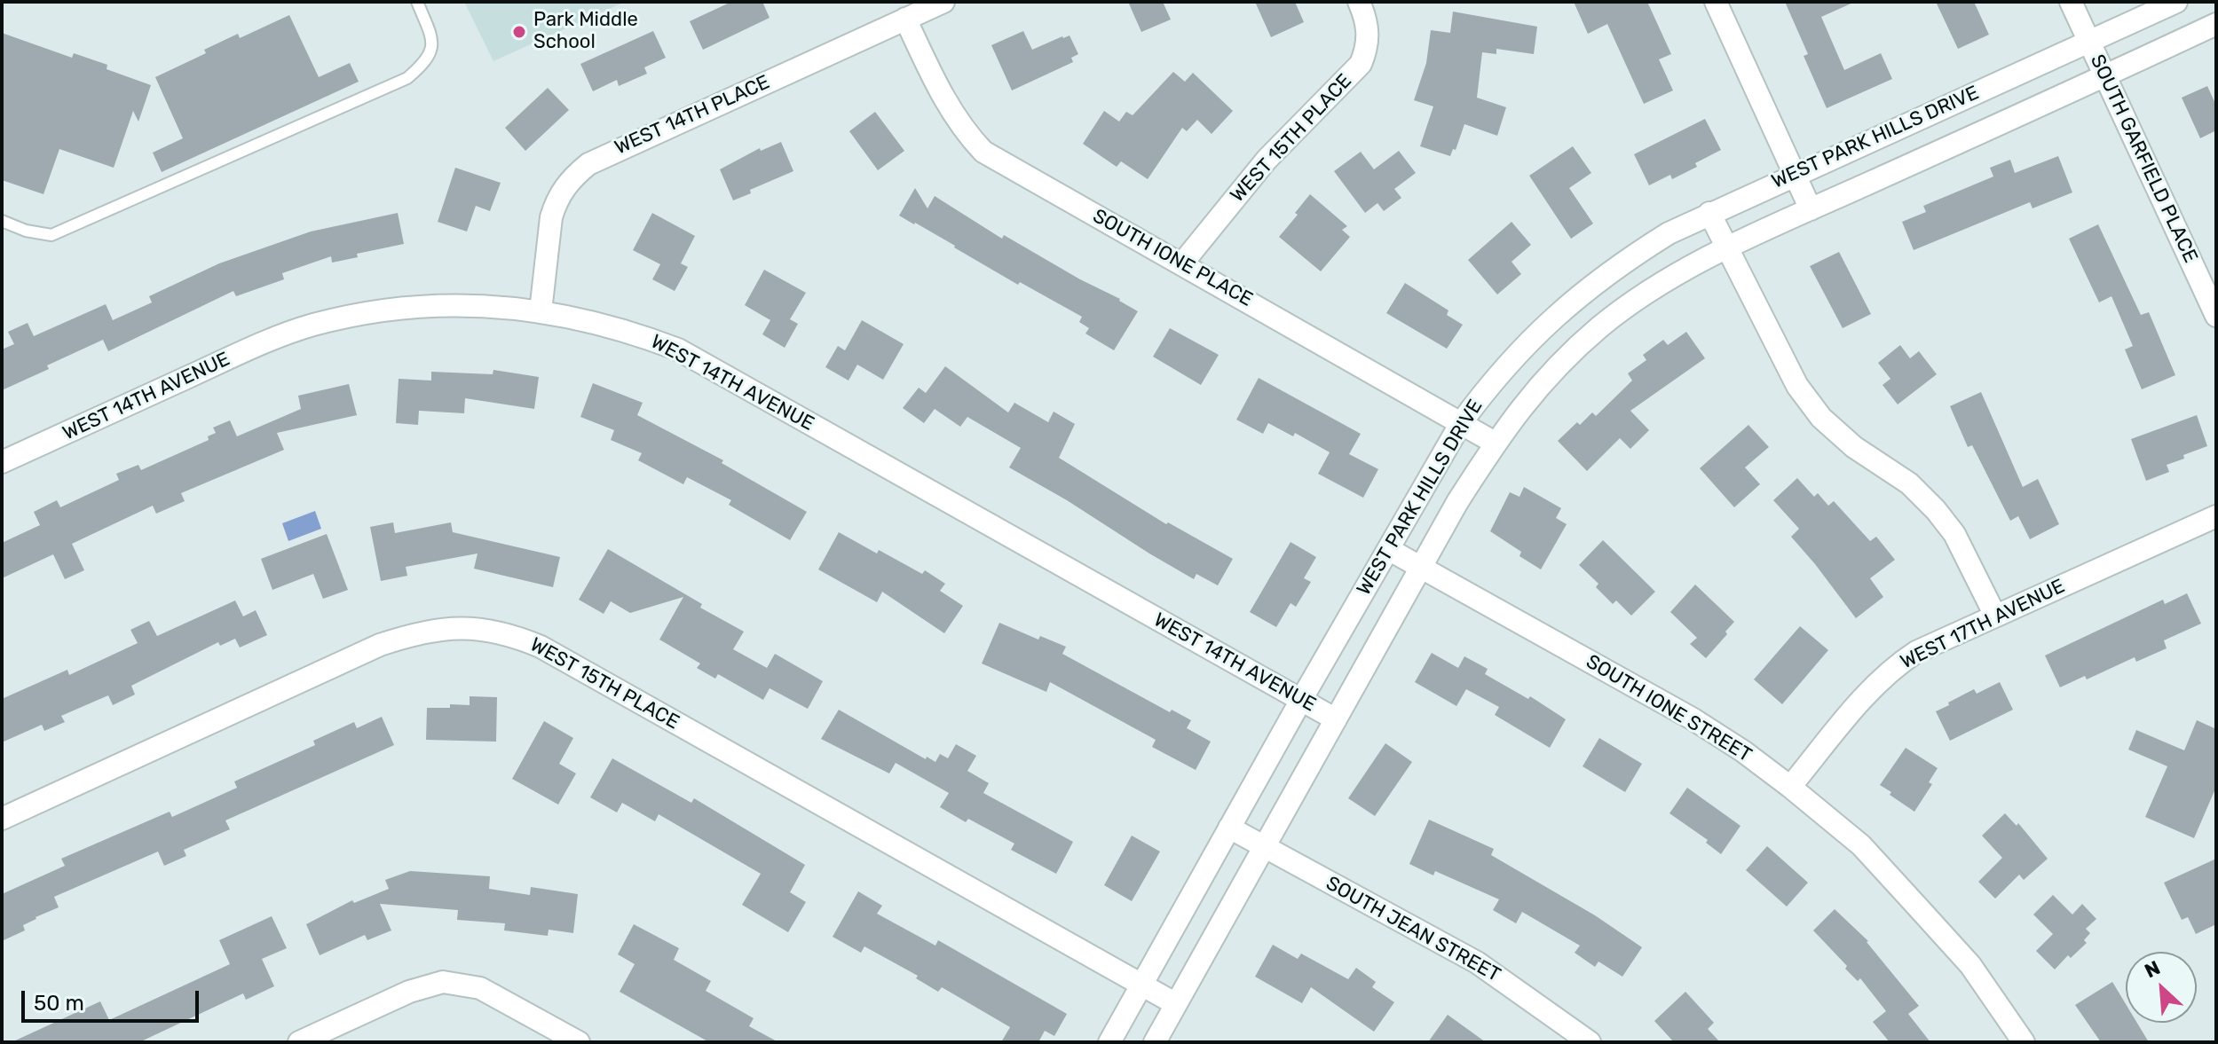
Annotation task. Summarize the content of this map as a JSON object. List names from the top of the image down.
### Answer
{
  "streets": {
    "street": [
      "WEST 14TH PLACE",
      "WEST PARK HILLS DRIVE",
      "WEST 15TH PLACE",
      "SOUTH GARFIELD PLACE",
      "SOUTH IONE PLACE",
      "WEST 14TH AVENUE",
      "WEST 17TH AVENUE",
      "SOUTH IONE STREET",
      "SOUTH JEAN STREET"
    ]
  },
  "crossings": [
    ["WEST 14TH PLACE", "SOUTH IONE PLACE"],
    ["WEST 14TH PLACE", "WEST 14TH AVENUE"],
    ["WEST PARK HILLS DRIVE", "WEST 15TH PLACE"],
    ["WEST PARK HILLS DRIVE", "SOUTH GARFIELD PLACE"],
    ["WEST PARK HILLS DRIVE", "SOUTH IONE PLACE"],
    ["WEST PARK HILLS DRIVE", "WEST 14TH AVENUE"],
    ["WEST PARK HILLS DRIVE", "SOUTH IONE STREET"],
    ["WEST PARK HILLS DRIVE", "SOUTH JEAN STREET"],
    ["WEST 15TH PLACE", "SOUTH IONE PLACE"],
    ["WEST 17TH AVENUE", "SOUTH IONE STREET"]
  ],
  "places": ["Park Middle School"],
  "scale_bar": "50 m",
  "north": "top left"
}
